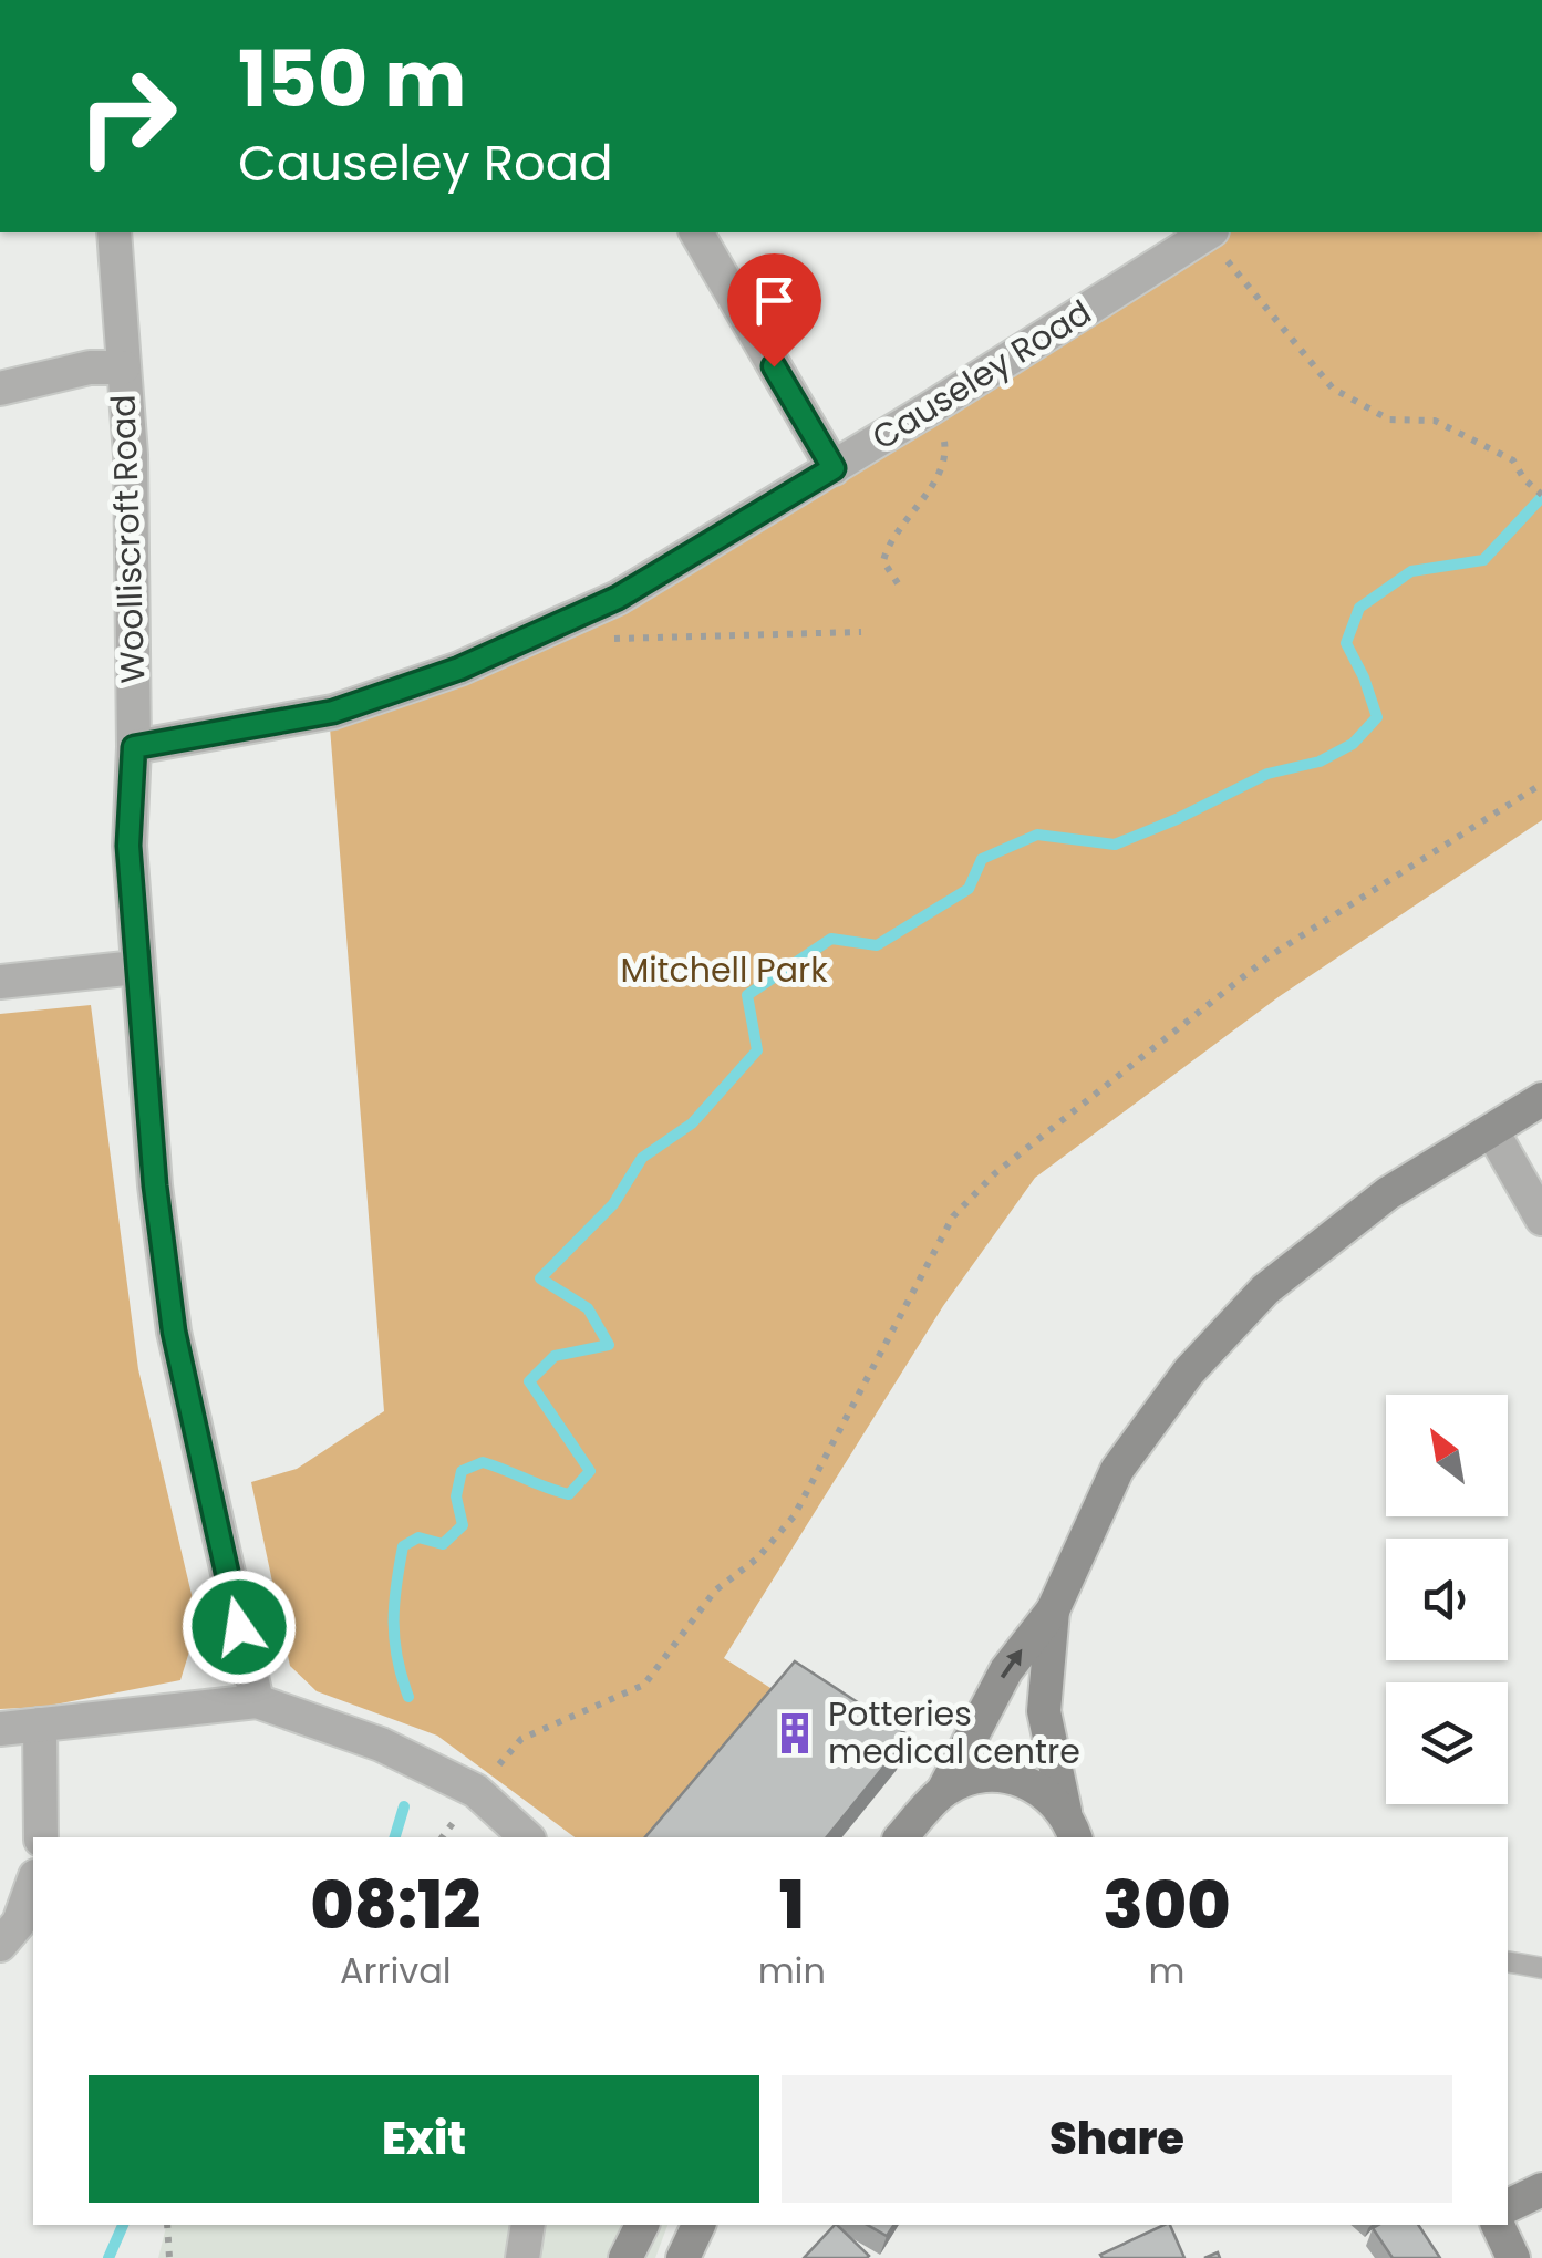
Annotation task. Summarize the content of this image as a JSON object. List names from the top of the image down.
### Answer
{
  "streets": {
    "street": ["Causeley Road", "Woolliscroft Road"]
  },
  "crossings": [
    ["Causeley Road", "Woolliscroft Road"]
  ],
  "parks": ["Mitchell Park"],
  "places": {
    "building": ["Potteries medical centre"]
  },
  "north": "top left",
  "page": {
    "turn": ["150 m", "Causeley Road"],
    "eta": [
      "08:12",
      "Arrival",
      "1",
      "min",
      "300",
      "m"
    ],
    "buttons": ["Exit", "Share"]
  }
}
